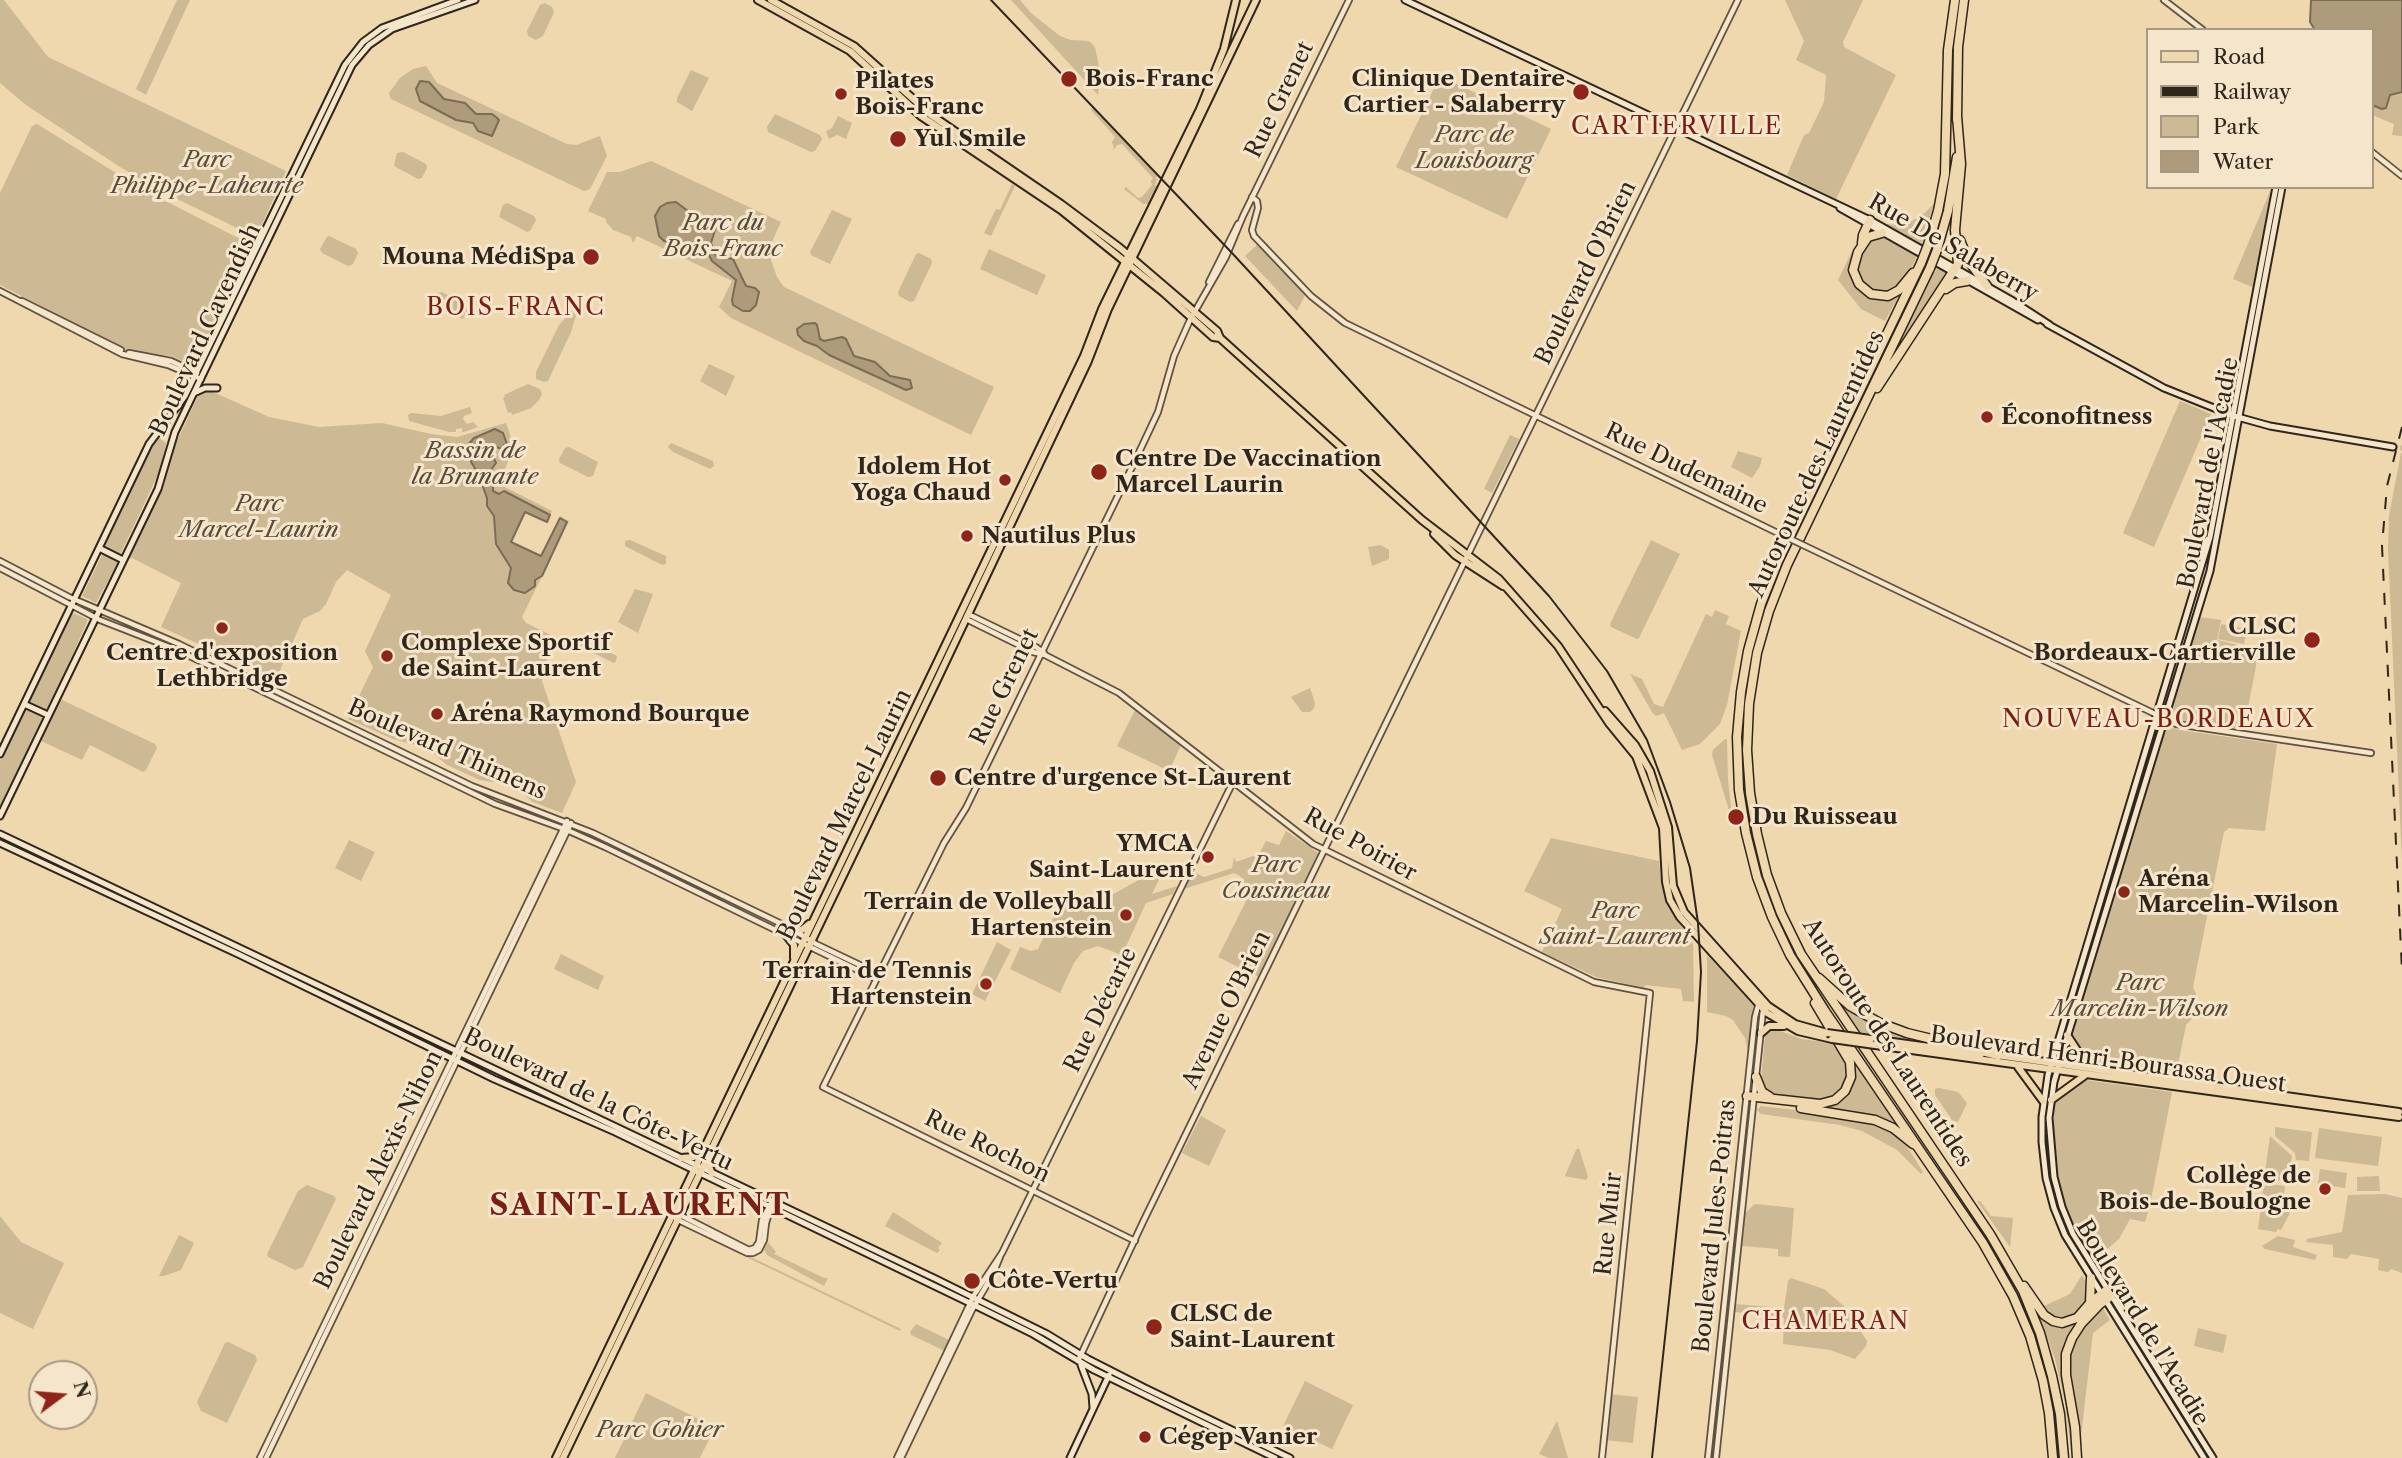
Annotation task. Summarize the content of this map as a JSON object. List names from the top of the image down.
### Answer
{
  "streets": {
    "highway": ["Autoroute des Laurentides"],
    "main road": [
      "Rue De Salaberry",
      "Boulevard Cavendish",
      "Boulevard de l'Acadie",
      "Boulevard Marcel-Laurin",
      "Boulevard Henri-Bourassa Ouest",
      "Boulevard de la Côte-Vertu"
    ],
    "street": [
      "Rue Grenet",
      "Boulevard O'Brien",
      "Rue Dudemaine",
      "Boulevard Thimens",
      "Rue Poirier",
      "Rue Décarie",
      "Avenue O'Brien",
      "Rue Rochon",
      "Boulevard Alexis-Nihon",
      "Rue Muir",
      "Boulevard Jules-Poitras"
    ]
  },
  "crossings": [
    ["Rue Grenet", "Rue Dudemaine"],
    ["Rue Grenet", "Boulevard Thimens"],
    ["Rue Grenet", "Rue Poirier"],
    ["Rue Grenet", "Boulevard Henri-Bourassa Ouest"],
    ["Rue Grenet", "Rue Rochon"],
    ["Rue De Salaberry", "Boulevard O'Brien"],
    ["Rue De Salaberry", "Boulevard de l'Acadie"],
    ["Boulevard O'Brien", "Rue Dudemaine"],
    ["Boulevard O'Brien", "Avenue O'Brien"],
    ["Boulevard O'Brien", "Boulevard Henri-Bourassa Ouest"],
    ["Boulevard Cavendish", "Boulevard Thimens"],
    ["Rue Dudemaine", "Boulevard de l'Acadie"],
    ["Boulevard de l'Acadie", "Boulevard Henri-Bourassa Ouest"],
    ["Boulevard Thimens", "Boulevard Marcel-Laurin"],
    ["Boulevard Thimens", "Boulevard Alexis-Nihon"],
    ["Boulevard Marcel-Laurin", "Rue Poirier"],
    ["Boulevard Marcel-Laurin", "Boulevard Henri-Bourassa Ouest"],
    ["Boulevard Marcel-Laurin", "Boulevard de la Côte-Vertu"],
    ["Rue Poirier", "Rue Décarie"],
    ["Rue Poirier", "Avenue O'Brien"],
    ["Rue Poirier", "Rue Muir"],
    ["Rue Décarie", "Boulevard de la Côte-Vertu"],
    ["Rue Décarie", "Rue Rochon"],
    ["Avenue O'Brien", "Boulevard Henri-Bourassa Ouest"],
    ["Avenue O'Brien", "Boulevard de la Côte-Vertu"],
    ["Avenue O'Brien", "Rue Rochon"],
    ["Boulevard Henri-Bourassa Ouest", "Boulevard Jules-Poitras"],
    ["Boulevard de la Côte-Vertu", "Boulevard Alexis-Nihon"]
  ],
  "districts": [
    "CARTIERVILLE",
    "BOIS-FRANC",
    "NOUVEAU-BORDEAUX",
    "SAINT-LAURENT",
    "CHAMERAN"
  ],
  "parks": [
    "Parc de Louisbourg",
    "Parc Philippe-Laheurte",
    "Parc du Bois-Franc",
    "Bassin de la Brunante",
    "Parc Marcel-Laurin",
    "Parc Cousineau",
    "Parc Saint-Laurent",
    "Parc Marcelin-Wilson",
    "Parc Gohier"
  ],
  "places": [
    "Bois-Franc",
    "Clinique Dentaire Cartier - Salaberry",
    "Pilates Bois-Franc",
    "Yul Smile",
    "Mouna MédiSpa",
    "Éconofitness",
    "Centre De Vaccination Marcel Laurin",
    "Idolem Hot Yoga Chaud",
    "Nautilus Plus",
    "Centre d'exposition Lethbridge",
    "CLSC Bordeaux-Cartierville",
    "Complexe Sportif de Saint-Laurent",
    "Aréna Raymond Bourque",
    "Centre d'urgence St-Laurent",
    "Du Ruisseau",
    "YMCA Saint-Laurent",
    "Aréna Marcelin-Wilson",
    "Terrain de Volleyball Hartenstein",
    "Terrain de Tennis Hartenstein",
    "Collège de Bois-de-Boulogne",
    "Côte-Vertu",
    "CLSC de Saint-Laurent",
    "Cégep Vanier"
  ],
  "legend": [
    "Road",
    "Railway",
    "Park",
    "Water"
  ],
  "north": "right"
}
